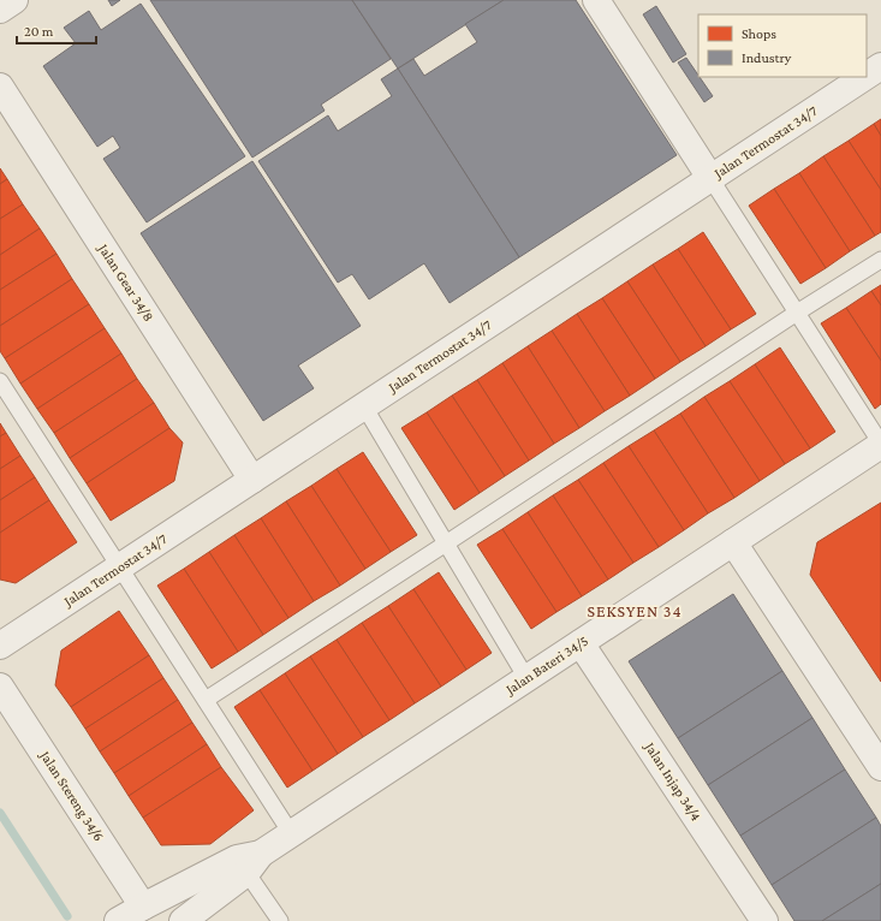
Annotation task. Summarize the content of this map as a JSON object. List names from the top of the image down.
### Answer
{
  "streets": {
    "street": [
      "Jalan Termostat 34/7",
      "Jalan Gear 34/8",
      "Jalan Bateri 34/5",
      "Jalan Injap 34/4",
      "Jalan Stereng 34/6"
    ]
  },
  "crossings": [
    ["Jalan Termostat 34/7", "Jalan Gear 34/8"],
    ["Jalan Bateri 34/5", "Jalan Injap 34/4"]
  ],
  "districts": ["SEKSYEN 34"],
  "legend": ["Shops", "Industry"],
  "scale_bar": "20 m"
}
